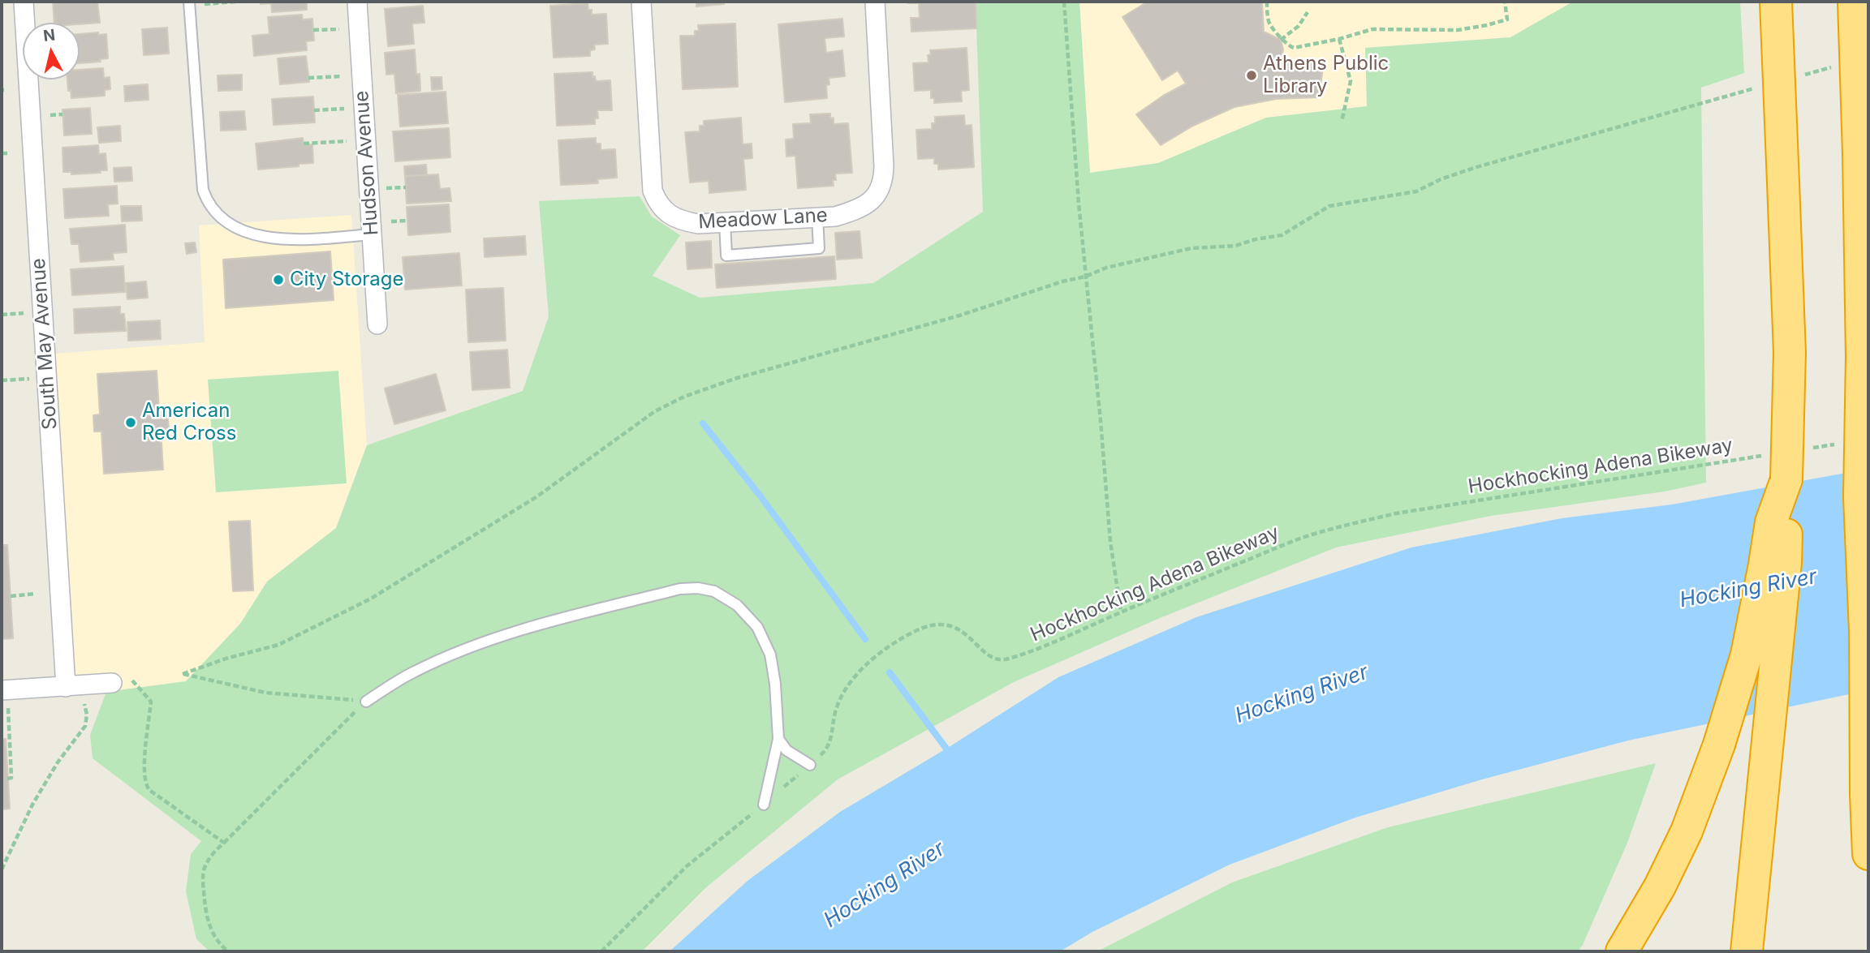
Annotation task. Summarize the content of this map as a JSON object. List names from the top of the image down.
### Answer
{
  "streets": {
    "street": ["Hudson Avenue", "Meadow Lane", "South May Avenue"],
    "path": ["Hockhocking Adena Bikeway"]
  },
  "water": ["Hocking River"],
  "places": ["Athens Public Library", "City Storage", "American Red Cross"],
  "north": "top"
}
